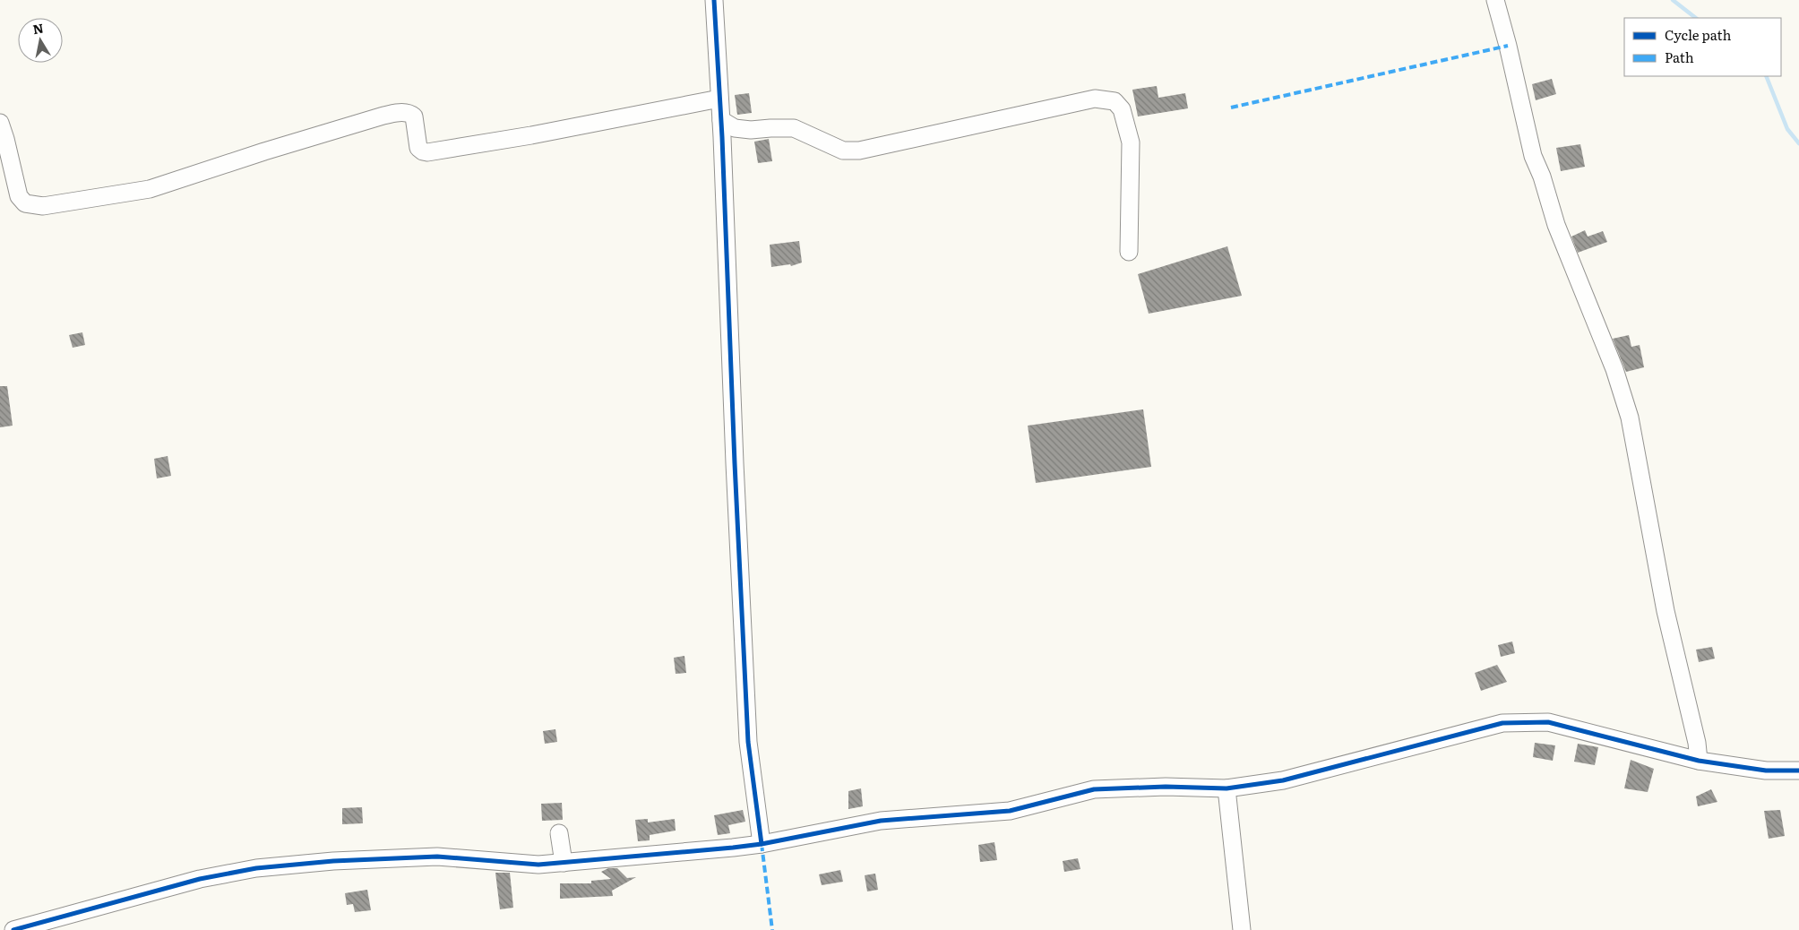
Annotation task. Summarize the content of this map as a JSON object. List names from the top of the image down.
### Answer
{
  "legend": ["Cycle path", "Path"],
  "north": "top"
}
